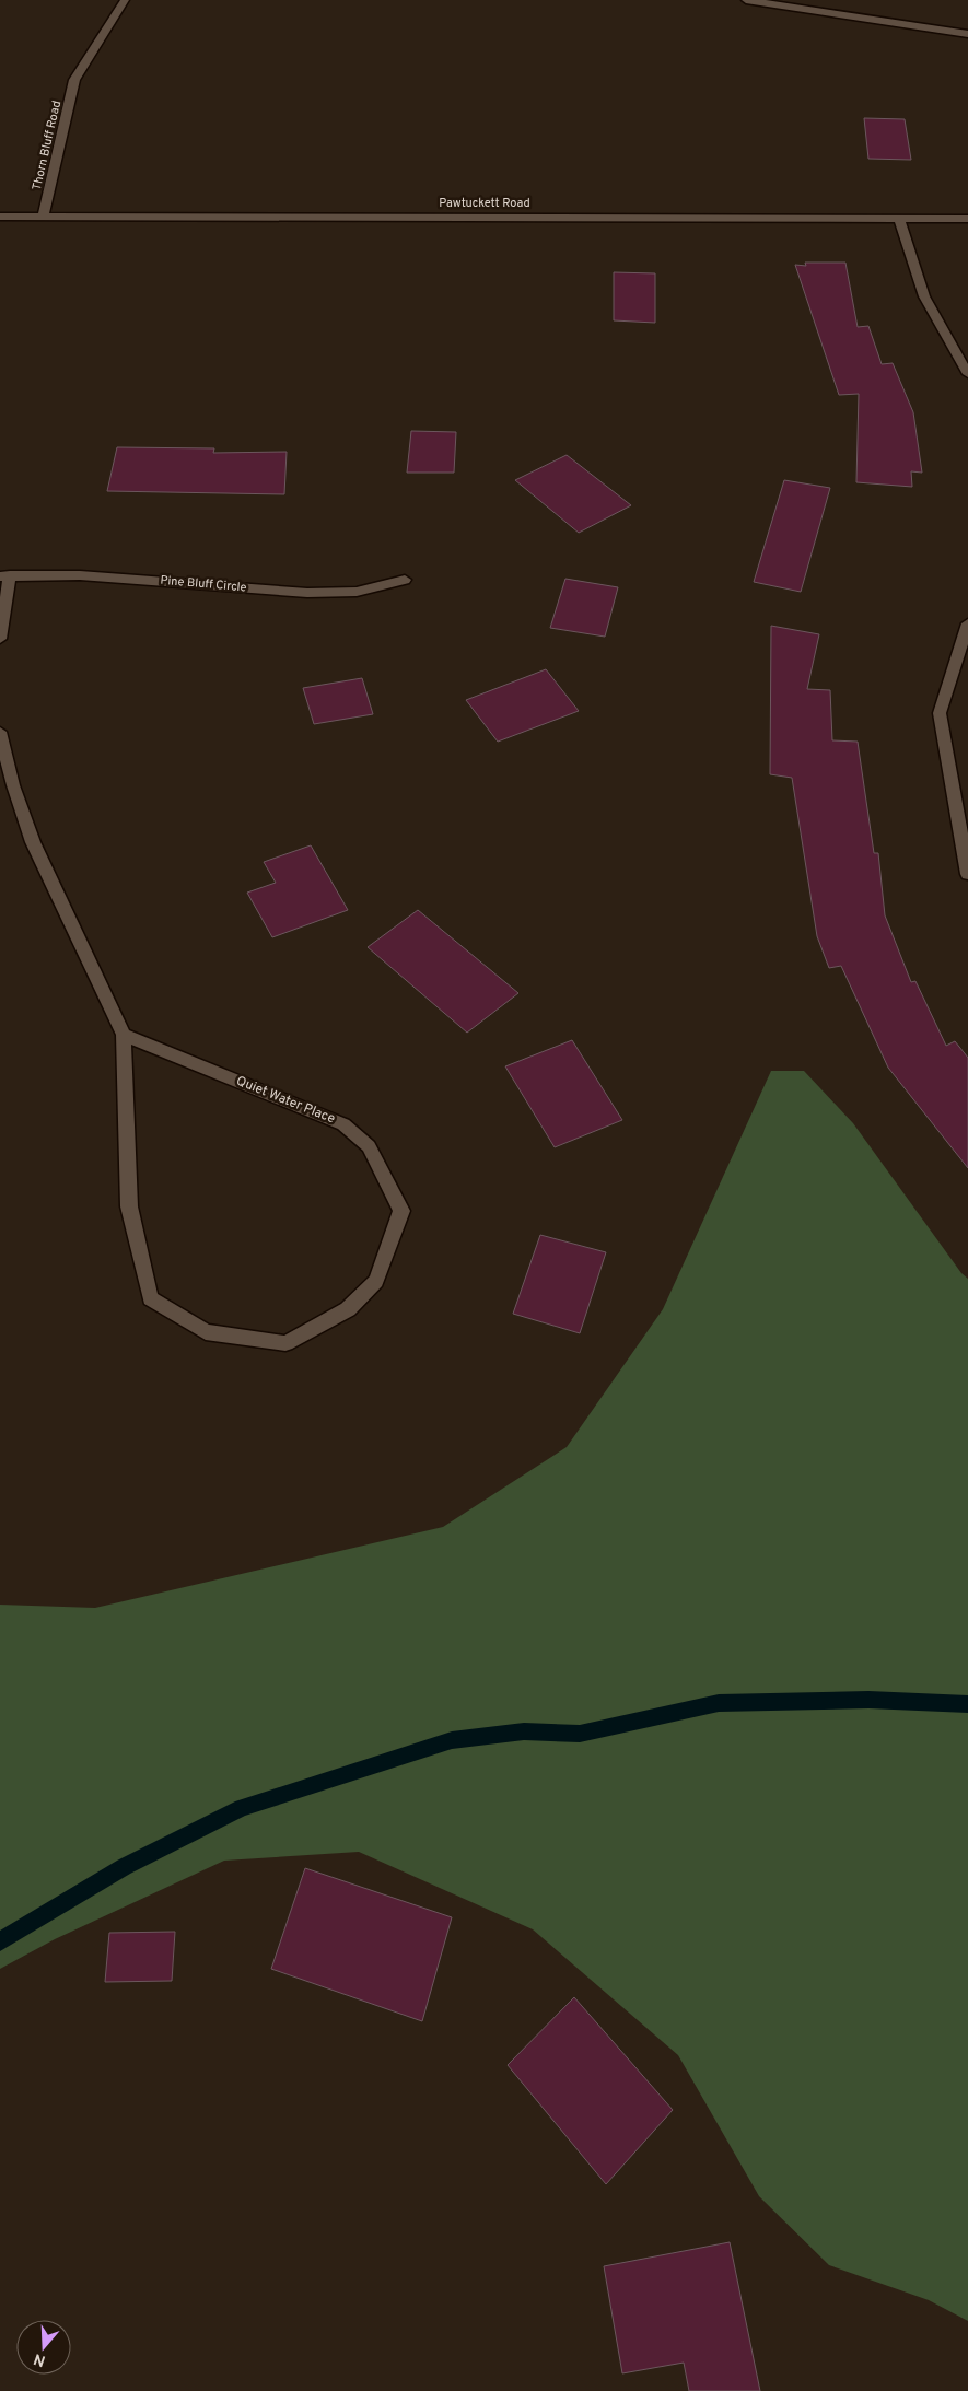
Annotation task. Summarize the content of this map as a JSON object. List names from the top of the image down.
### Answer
{
  "streets": {
    "street": [
      "Thorn Bluff Road",
      "Pawtuckett Road",
      "Pine Bluff Circle",
      "Quiet Water Place"
    ]
  },
  "crossings": [
    ["Thorn Bluff Road", "Pawtuckett Road"]
  ],
  "north": "bottom"
}
